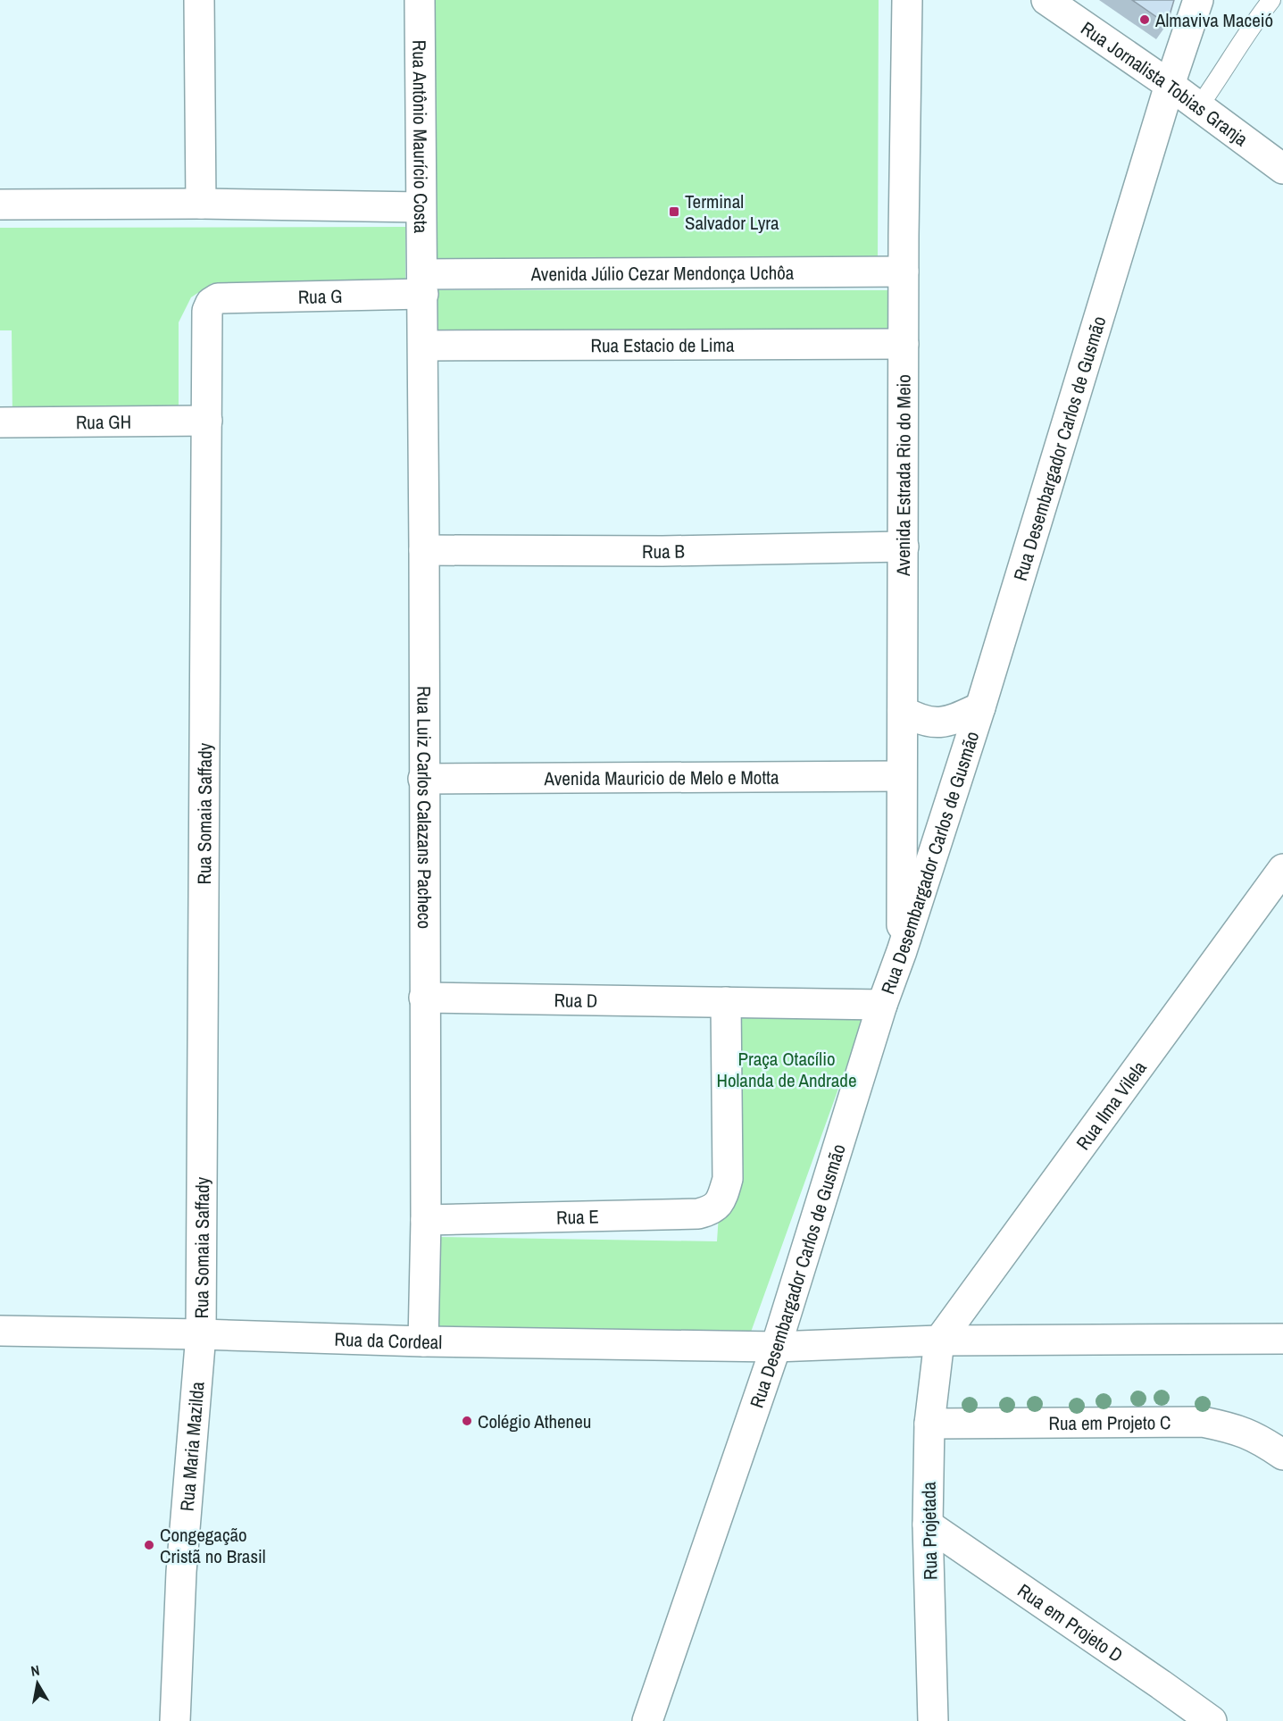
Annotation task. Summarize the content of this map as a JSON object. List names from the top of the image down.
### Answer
{
  "streets": {
    "street": [
      "Rua Jornalista Tobias Granja",
      "Rua Antônio Maurício Costa",
      "Avenida Júlio Cezar Mendonça Uchôa",
      "Rua G",
      "Rua Estacio de Lima",
      "Rua GH",
      "Rua Desembargador Carlos de Gusmão",
      "Avenida Estrada Rio do Meio",
      "Rua B",
      "Avenida Mauricio de Melo e Motta",
      "Rua Luiz Carlos Calazans Pacheco",
      "Rua Somaia Saffady",
      "Rua D",
      "Rua Ilma Vilela",
      "Rua E",
      "Rua da Cordeal",
      "Rua em Projeto C",
      "Rua Maria Mazilda",
      "Rua Projetada",
      "Rua em Projeto D"
    ]
  },
  "crossings": [
    ["Rua Jornalista Tobias Granja", "Rua Desembargador Carlos de Gusmão"],
    ["Rua Antônio Maurício Costa", "Avenida Júlio Cezar Mendonça Uchôa"],
    ["Rua Antônio Maurício Costa", "Rua G"],
    ["Rua Antônio Maurício Costa", "Rua Luiz Carlos Calazans Pacheco"],
    ["Avenida Júlio Cezar Mendonça Uchôa", "Rua G"],
    ["Avenida Júlio Cezar Mendonça Uchôa", "Avenida Estrada Rio do Meio"],
    ["Avenida Júlio Cezar Mendonça Uchôa", "Rua Luiz Carlos Calazans Pacheco"],
    ["Rua G", "Rua Luiz Carlos Calazans Pacheco"],
    ["Rua G", "Rua Somaia Saffady"],
    ["Rua Estacio de Lima", "Avenida Estrada Rio do Meio"],
    ["Rua Estacio de Lima", "Rua Luiz Carlos Calazans Pacheco"],
    ["Rua GH", "Rua Somaia Saffady"],
    ["Rua Desembargador Carlos de Gusmão", "Avenida Estrada Rio do Meio"],
    ["Rua Desembargador Carlos de Gusmão", "Rua D"],
    ["Rua Desembargador Carlos de Gusmão", "Rua da Cordeal"],
    ["Avenida Estrada Rio do Meio", "Rua B"],
    ["Avenida Estrada Rio do Meio", "Avenida Mauricio de Melo e Motta"],
    ["Rua B", "Rua Luiz Carlos Calazans Pacheco"],
    ["Avenida Mauricio de Melo e Motta", "Rua Luiz Carlos Calazans Pacheco"],
    ["Rua Luiz Carlos Calazans Pacheco", "Rua D"],
    ["Rua Luiz Carlos Calazans Pacheco", "Rua E"],
    ["Rua Luiz Carlos Calazans Pacheco", "Rua da Cordeal"],
    ["Rua Somaia Saffady", "Rua da Cordeal"],
    ["Rua Somaia Saffady", "Rua Maria Mazilda"],
    ["Rua D", "Rua E"],
    ["Rua Ilma Vilela", "Rua da Cordeal"],
    ["Rua Ilma Vilela", "Rua Projetada"],
    ["Rua da Cordeal", "Rua Maria Mazilda"],
    ["Rua da Cordeal", "Rua Projetada"],
    ["Rua em Projeto C", "Rua Projetada"],
    ["Rua Projetada", "Rua em Projeto D"]
  ],
  "parks": ["Praça Otacílio Holanda de Andrade"],
  "places": {
    "other": ["Almaviva Maceió", "Colégio Atheneu", "Congegação Cristã no Brasil"],
    "transit": ["Terminal Salvador Lyra"]
  },
  "north": "top"
}
